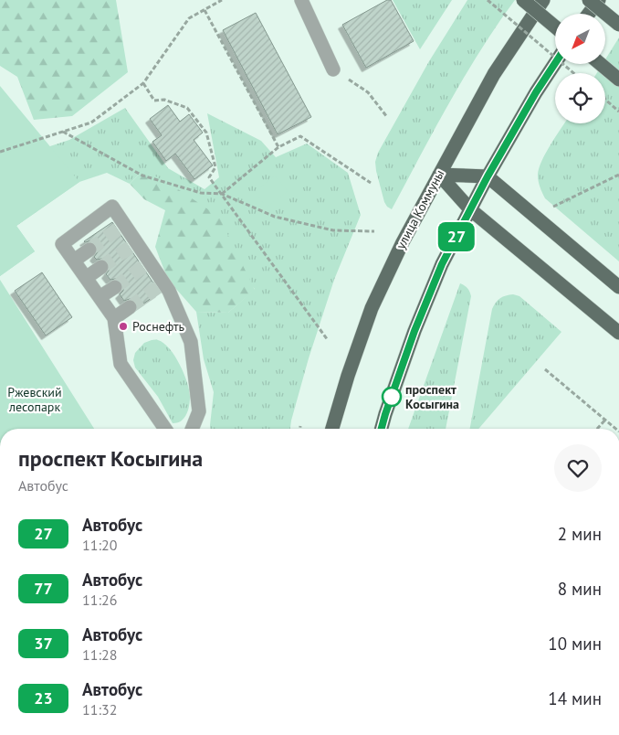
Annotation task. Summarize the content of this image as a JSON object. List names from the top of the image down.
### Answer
{
  "streets": {
    "main road": ["улица Коммуны"]
  },
  "parks": ["Ржевский лесопарк"],
  "places": ["Роснефть", "проспект Косыгина"],
  "lines": ["bus line 27"],
  "north": "bottom left",
  "page": {
    "on_map": "27",
    "heading": ["проспект Косыгина", "Автобус"],
    "list": [
      {
        "mark": "27",
        "name": "Автобус",
        "note": "11:20",
        "value": "2 мин"
      },
      {
        "mark": "77",
        "name": "Автобус",
        "note": "11:26",
        "value": "8 мин"
      },
      {
        "mark": "37",
        "name": "Автобус",
        "note": "11:28",
        "value": "10 мин"
      },
      {
        "mark": "23",
        "name": "Автобус",
        "note": "11:32",
        "value": "14 мин"
      }
    ]
  }
}
